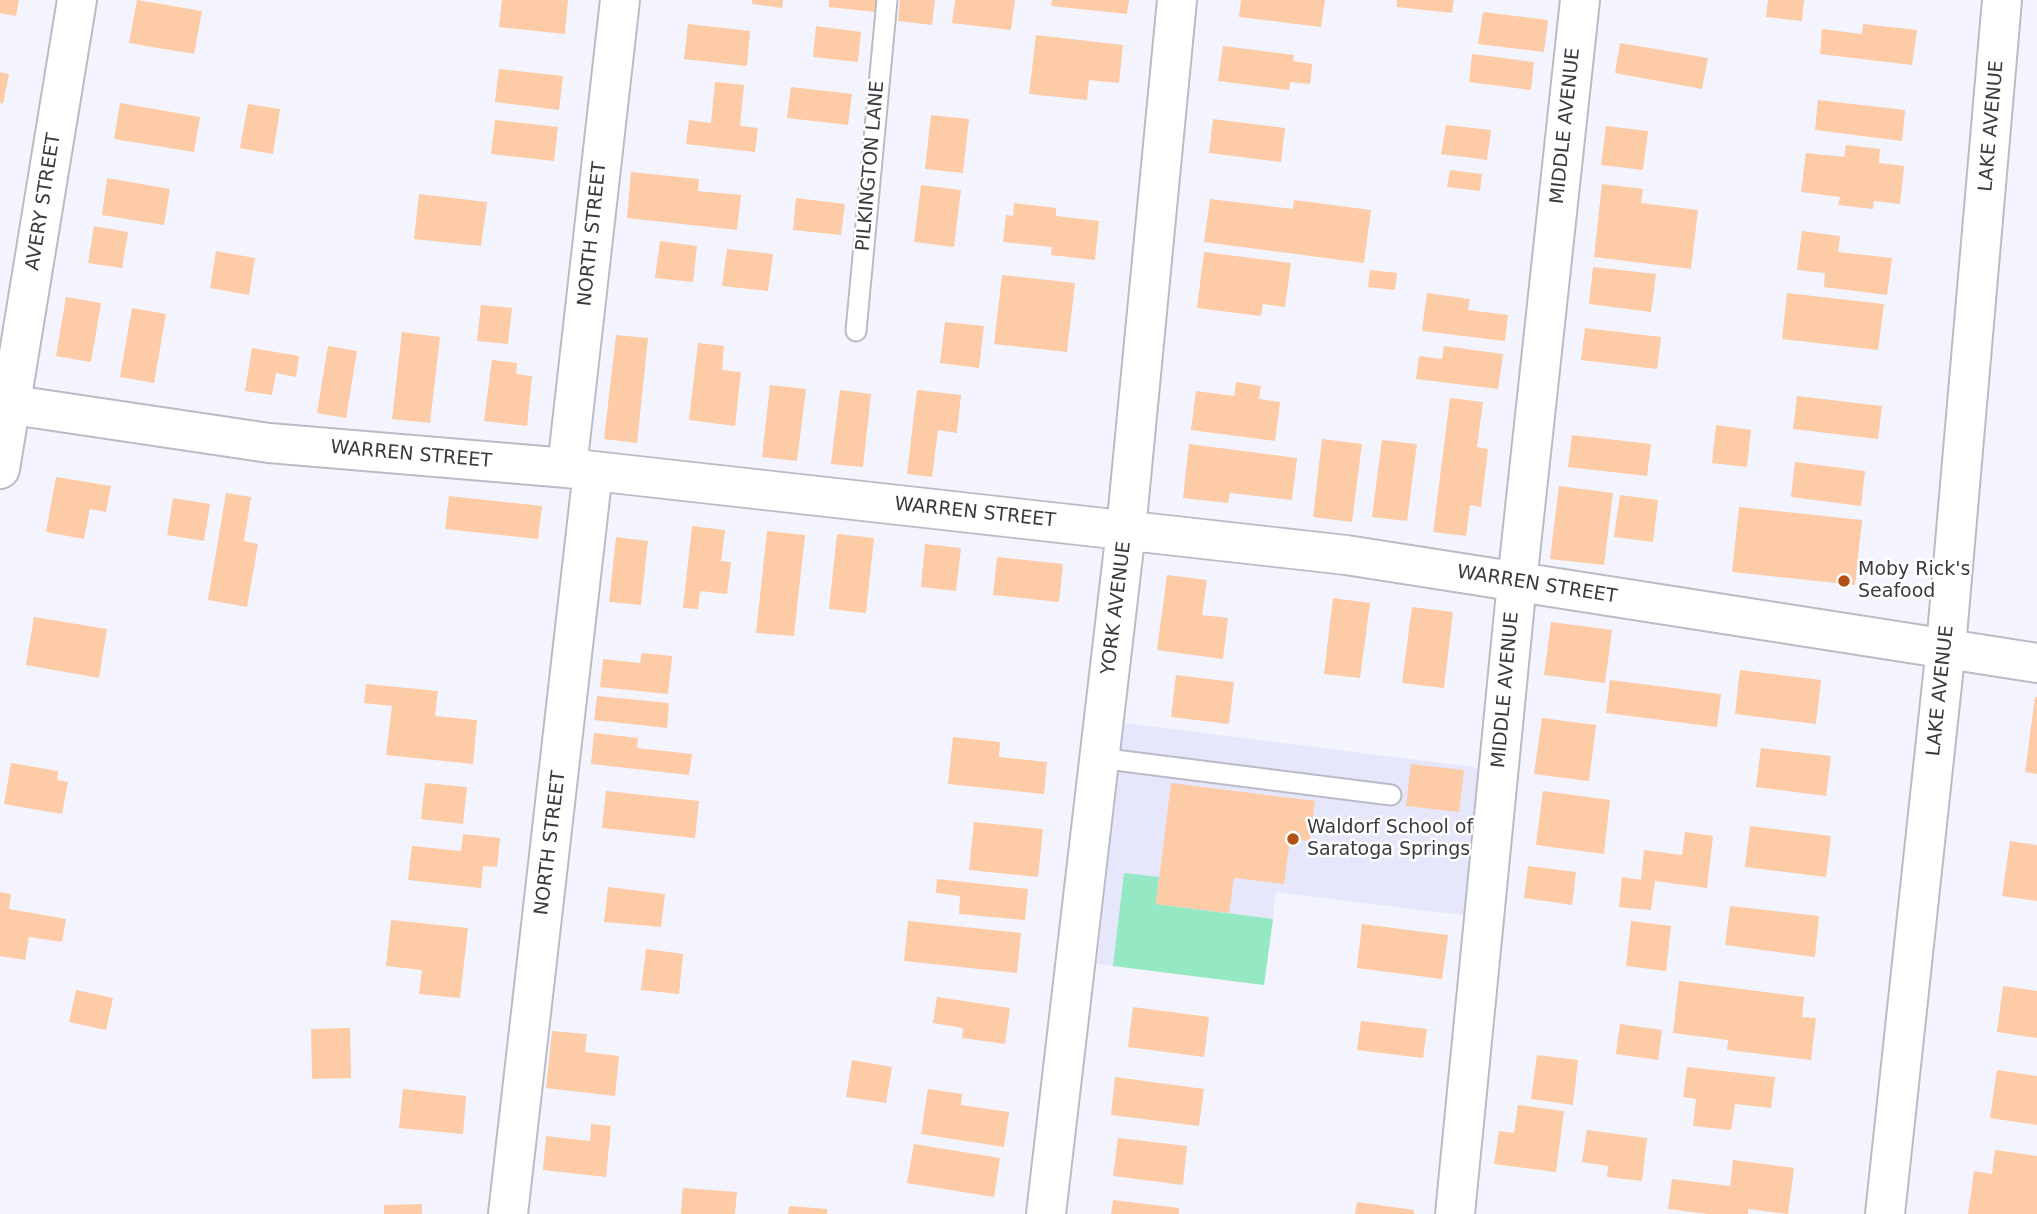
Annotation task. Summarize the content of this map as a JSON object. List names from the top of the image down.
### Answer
{
  "streets": {
    "street": [
      "MIDDLE AVENUE",
      "LAKE AVENUE",
      "AVERY STREET",
      "NORTH STREET",
      "WARREN STREET",
      "YORK AVENUE"
    ],
    "lane": ["PILKINGTON LANE"]
  },
  "crossings": [
    ["MIDDLE AVENUE", "WARREN STREET"],
    ["LAKE AVENUE", "WARREN STREET"],
    ["AVERY STREET", "WARREN STREET"],
    ["NORTH STREET", "WARREN STREET"],
    ["WARREN STREET", "YORK AVENUE"]
  ],
  "places": ["Moby Rick's Seafood", "Waldorf School of Saratoga Springs"]
}
